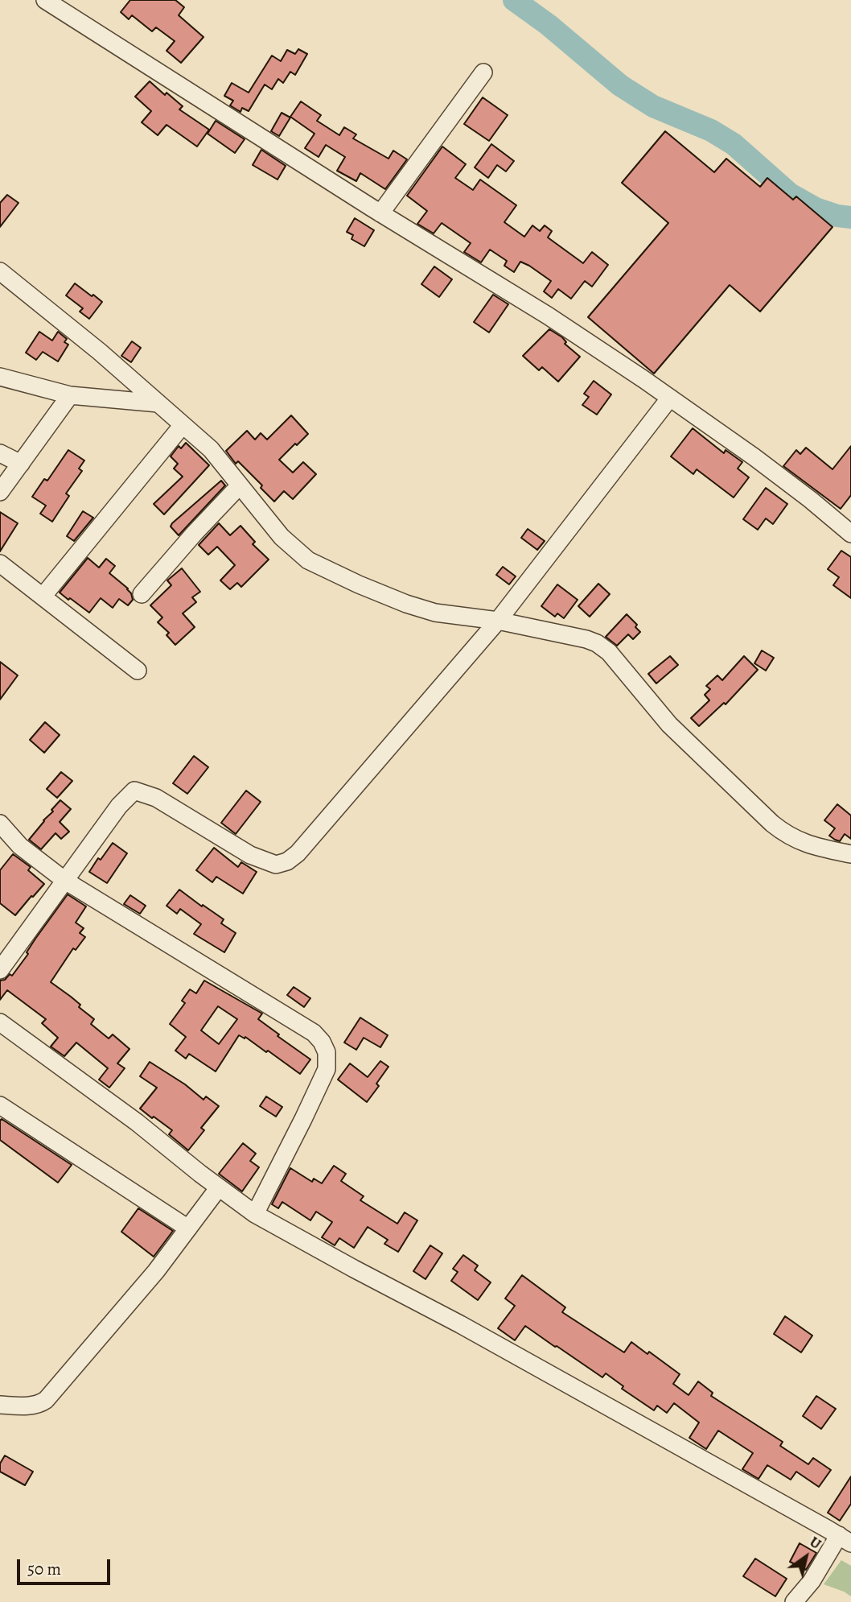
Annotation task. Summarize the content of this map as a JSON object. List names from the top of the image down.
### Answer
{
  "scale_bar": "50 m",
  "north": "top right"
}
